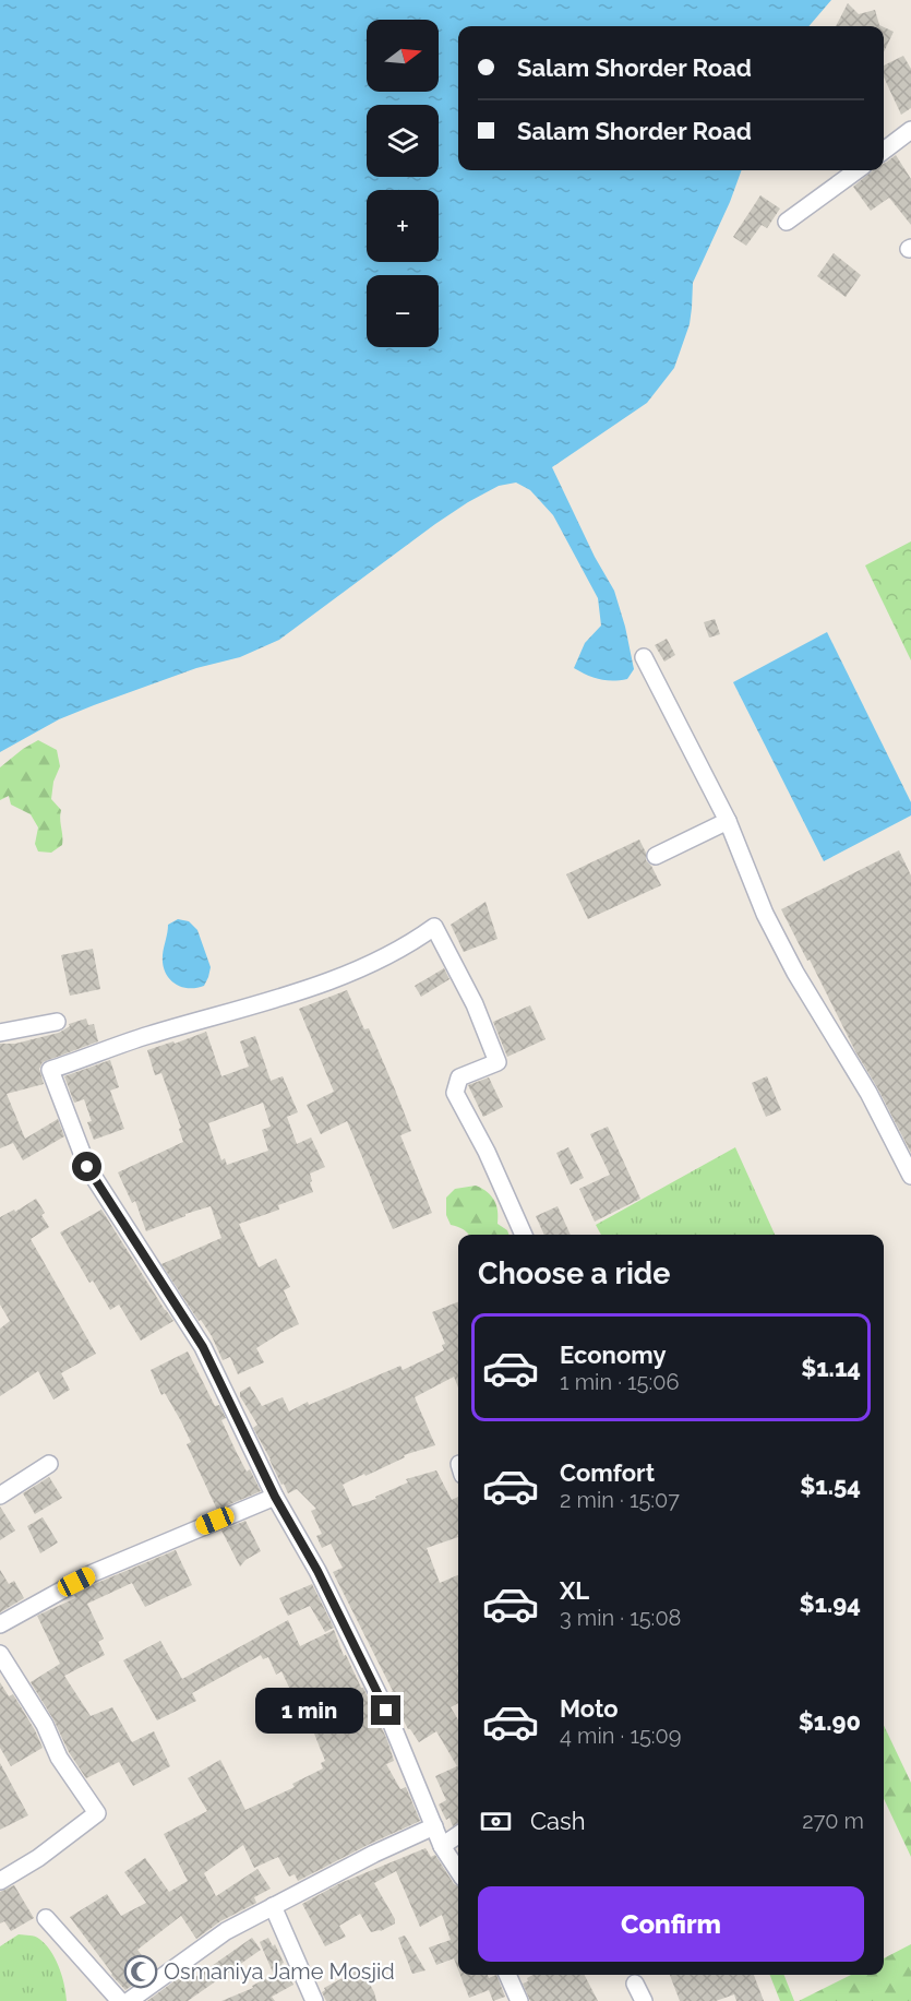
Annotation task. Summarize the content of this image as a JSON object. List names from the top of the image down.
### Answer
{
  "places": {
    "mosque": ["Osmaniya Jame Mosjid"]
  },
  "north": "right",
  "page": {
    "map_buttons": ["+", "−"],
    "banner": ["Salam Shorder Road", "Salam Shorder Road"],
    "heading": "Choose a ride",
    "list": [
      {
        "name": "Economy",
        "note": "1 min · 15:06",
        "value": "$1.14"
      },
      {
        "name": "Comfort",
        "note": "2 min · 15:07",
        "value": "$1.54"
      },
      {
        "name": "XL",
        "note": "3 min · 15:08",
        "value": "$1.94"
      },
      {
        "name": "Moto",
        "note": "4 min · 15:09",
        "value": "$1.90"
      }
    ],
    "bubble": "1 min",
    "pay": ["Cash", "270 m"],
    "buttons": "Confirm"
  }
}
